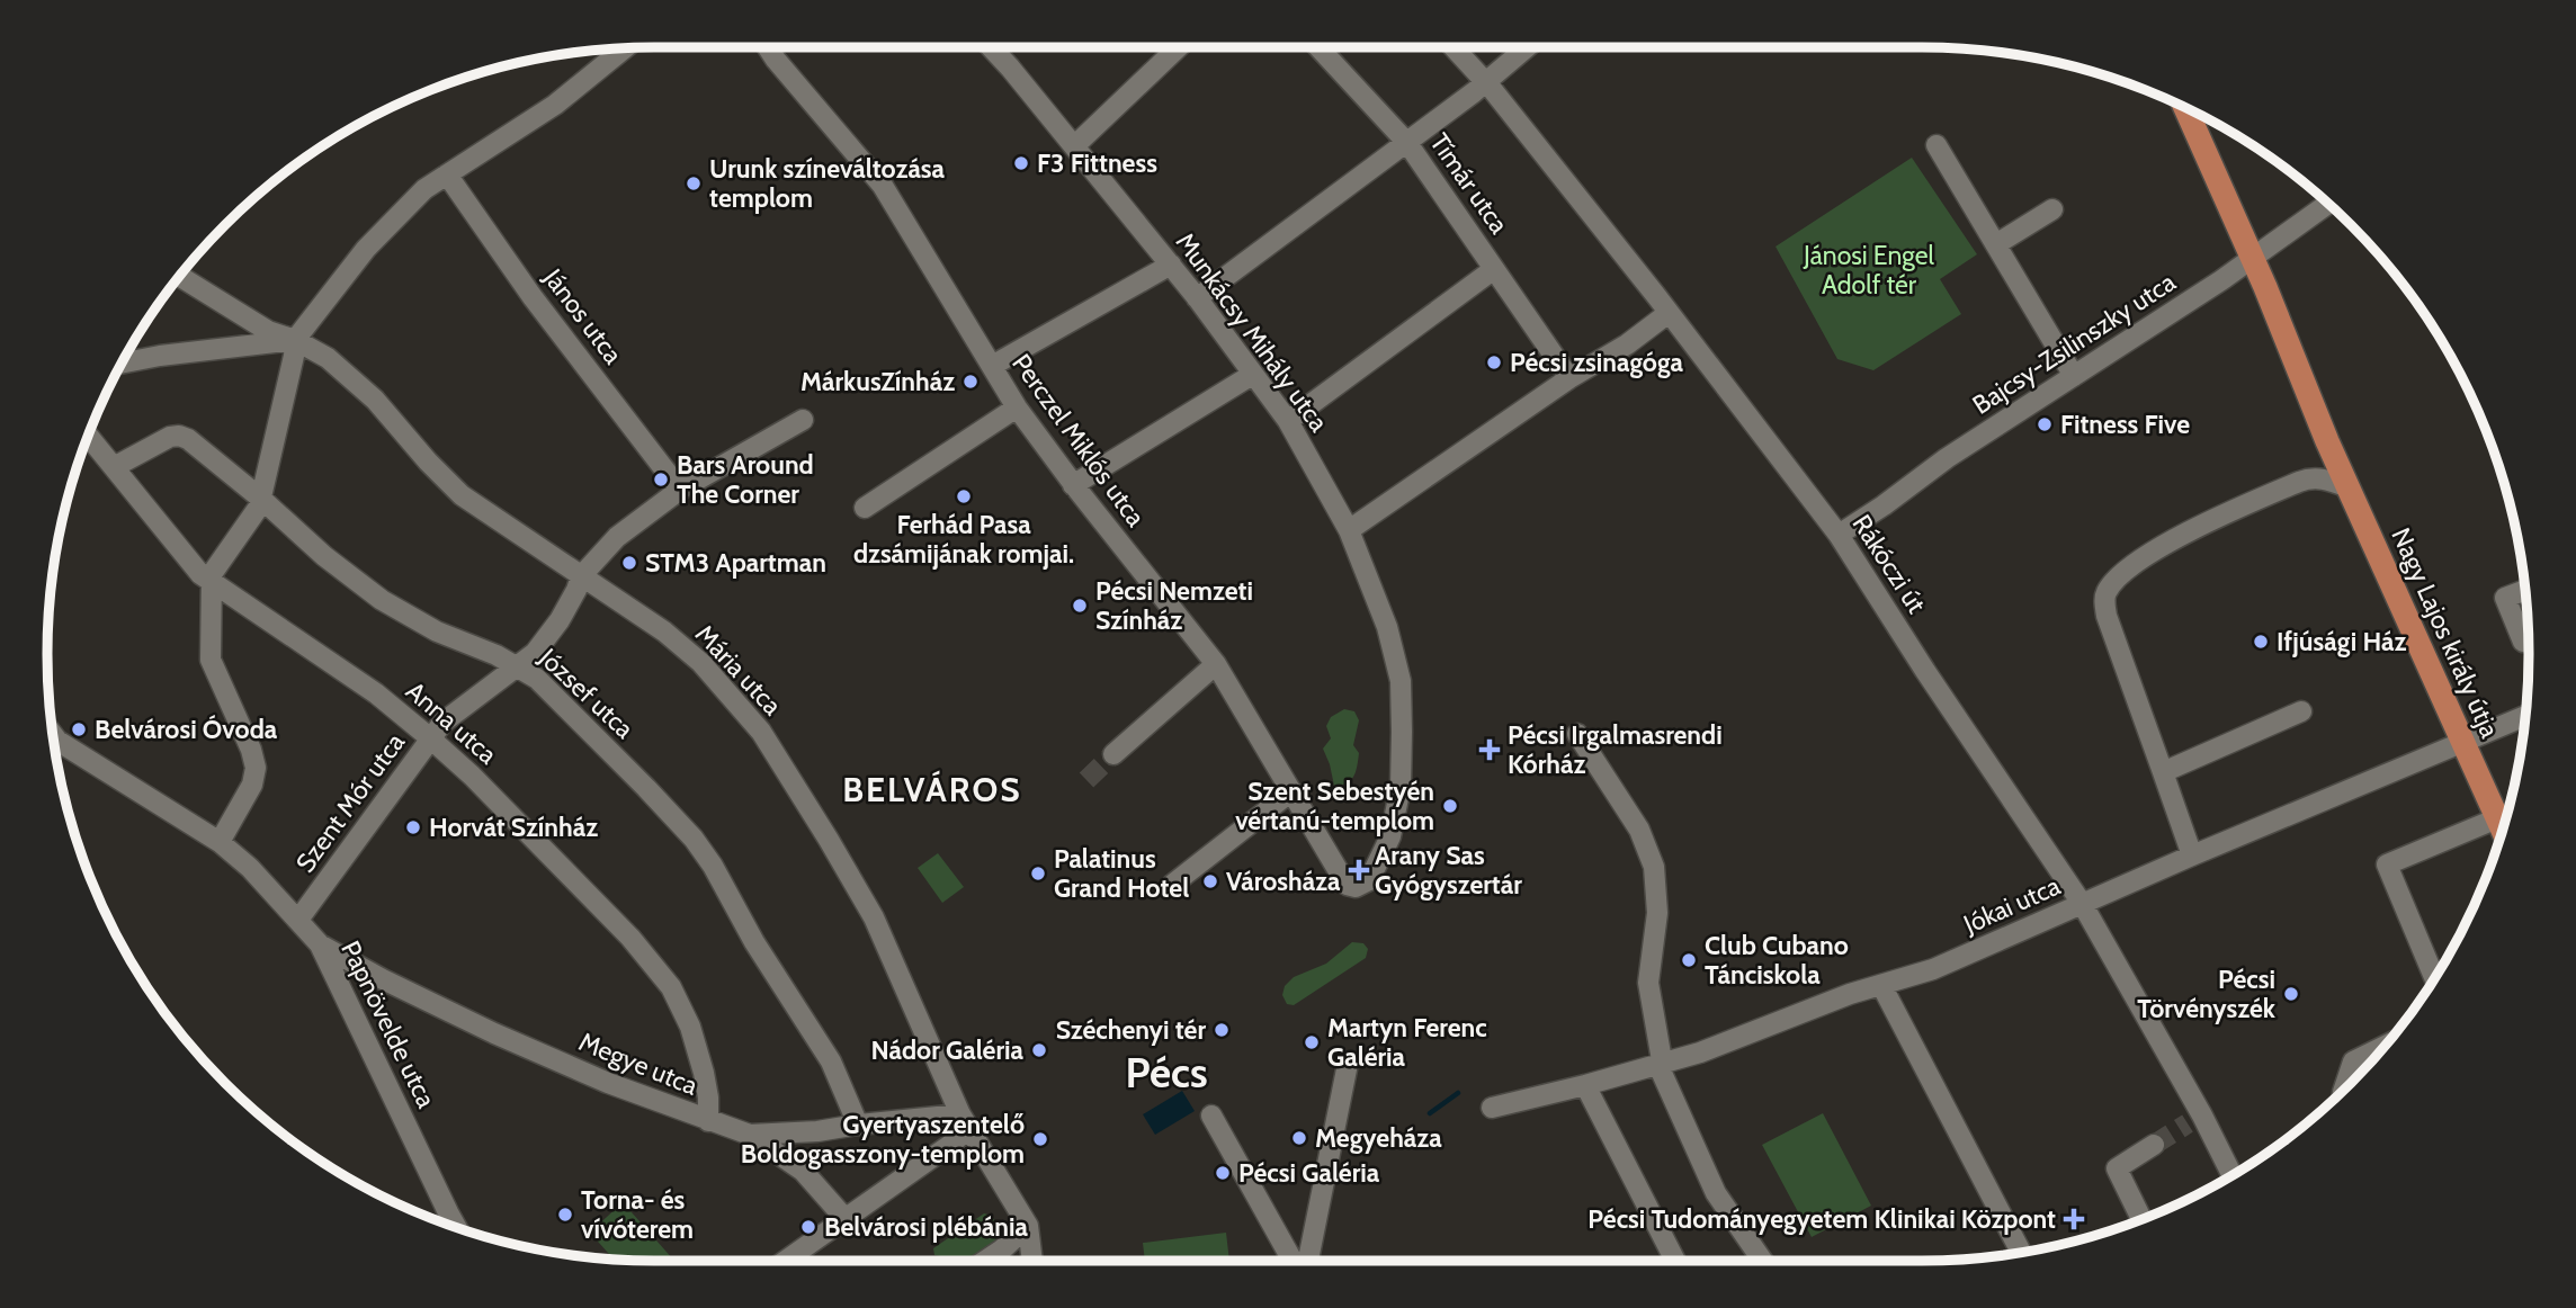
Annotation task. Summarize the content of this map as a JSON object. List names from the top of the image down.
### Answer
{
  "streets": {
    "main road": ["Nagy Lajos király útja"],
    "street": [
      "Tímár utca",
      "János utca",
      "Munkácsy Mihály utca",
      "Bajcsy-Zsilinszky utca",
      "Perczel Miklós utca",
      "Rákóczi út",
      "Mária utca",
      "József utca",
      "Anna utca",
      "Szent Mór utca",
      "Jókai utca",
      "Papnövelde utca",
      "Megye utca"
    ]
  },
  "crossings": [
    ["János utca", "Szent Mór utca"],
    ["Munkácsy Mihály utca", "Perczel Miklós utca"],
    ["Bajcsy-Zsilinszky utca", "Rákóczi út"],
    ["Bajcsy-Zsilinszky utca", "Nagy Lajos király útja"],
    ["Rákóczi út", "Jókai utca"],
    ["Nagy Lajos király útja", "Jókai utca"],
    ["Mária utca", "Szent Mór utca"],
    ["Mária utca", "Megye utca"],
    ["József utca", "Anna utca"],
    ["József utca", "Szent Mór utca"],
    ["József utca", "Megye utca"],
    ["Anna utca", "Szent Mór utca"],
    ["Anna utca", "Megye utca"],
    ["Szent Mór utca", "Papnövelde utca"],
    ["Papnövelde utca", "Megye utca"]
  ],
  "districts": ["BELVÁROS", "Pécs"],
  "parks": ["Jánosi Engel Adolf tér"],
  "places": {
    "other": [
      "F3 Fittness",
      "Urunk színeváltozása templom",
      "Pécsi zsinagóga",
      "MárkusZínház",
      "Fitness Five",
      "Bars Around The Corner",
      "Ferhád Pasa dzsámijának romjai.",
      "STM3 Apartman",
      "Pécsi Nemzeti Színház",
      "Ifjúsági Ház",
      "Belvárosi Óvoda",
      "Szent Sebestyén vértanú-templom",
      "Horvát Színház",
      "Palatinus Grand Hotel",
      "Városháza",
      "Club Cubano Tánciskola",
      "Pécsi Törvényszék",
      "Széchenyi tér",
      "Martyn Ferenc Galéria",
      "Nádor Galéria",
      "Megyeháza",
      "Gyertyaszentelő Boldogasszony-templom",
      "Pécsi Galéria",
      "Torna- és vívóterem",
      "Belvárosi plébánia"
    ],
    "health": ["Pécsi Irgalmasrendi Kórház", "Arany Sas Gyógyszertár", "Pécsi Tudományegyetem Klinikai Központ"]
  }
}
